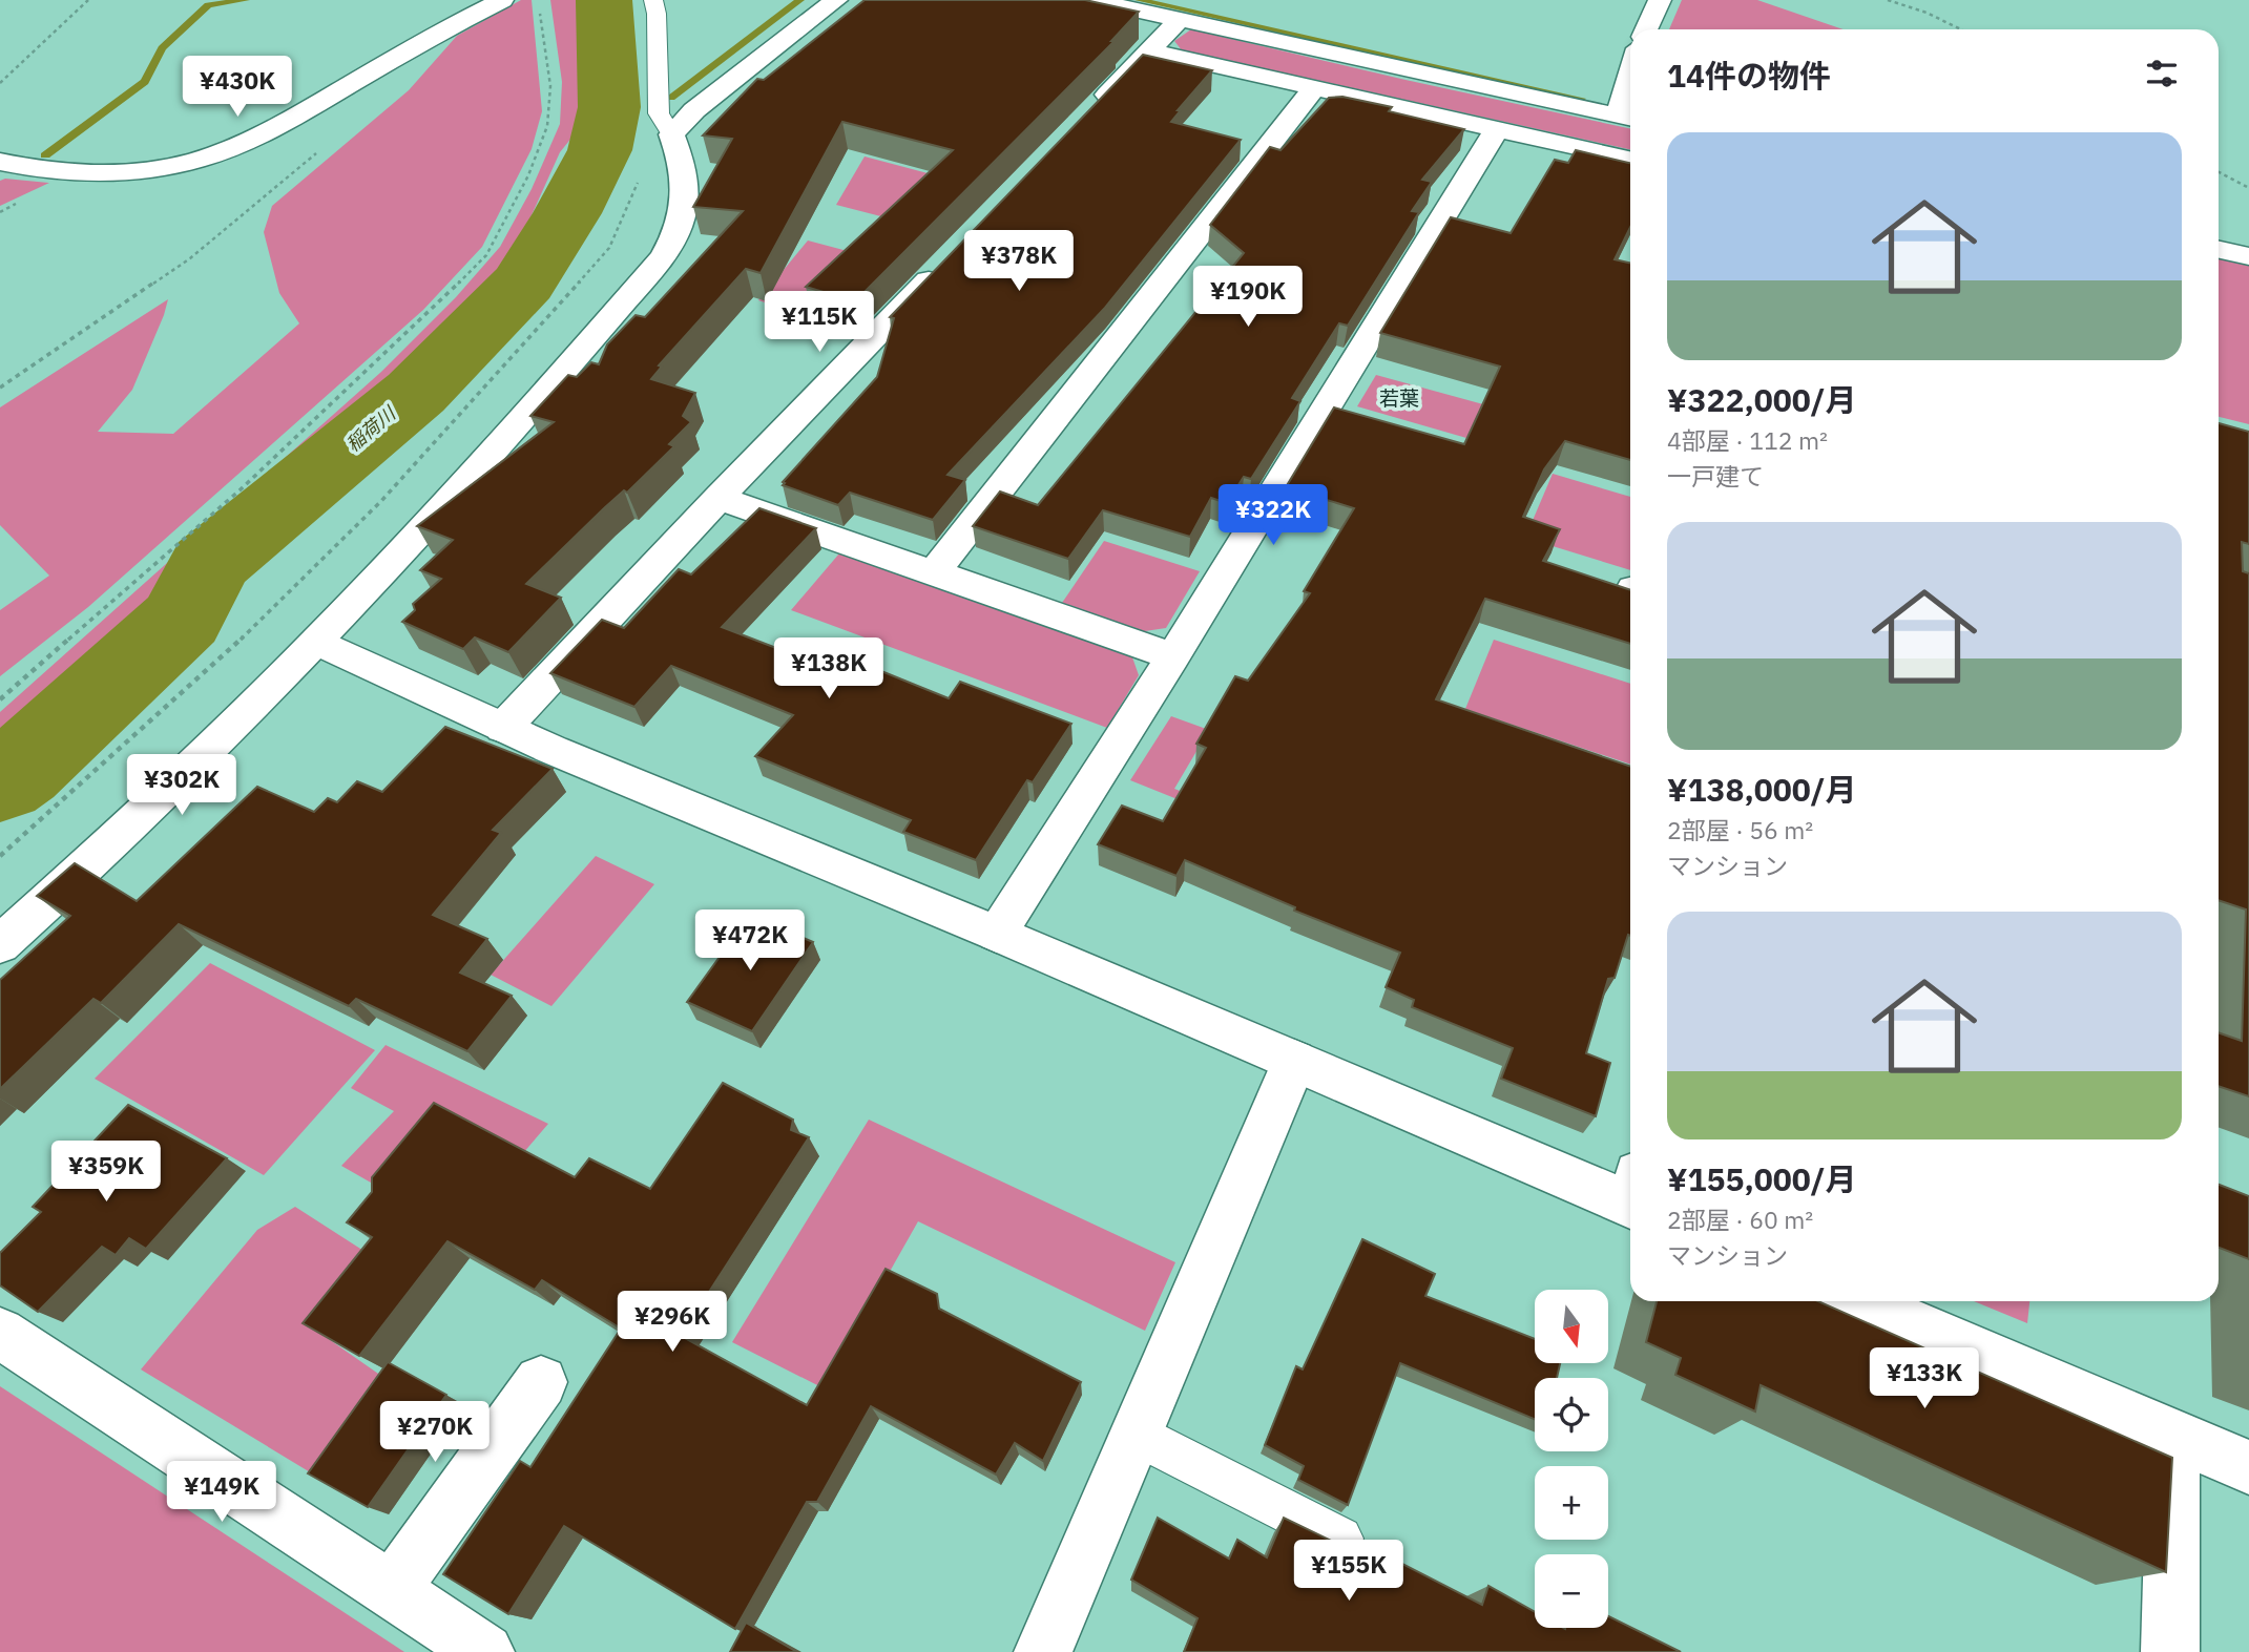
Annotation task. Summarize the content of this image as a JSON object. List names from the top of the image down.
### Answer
{
  "districts": ["若葉"],
  "water": ["稲荷川"],
  "north": "bottom",
  "page": {
    "heading": "14件の物件",
    "price": [
      "¥430K",
      "¥378K",
      "¥190K",
      "¥115K",
      "¥322K",
      "¥138K",
      "¥302K",
      "¥472K",
      "¥359K",
      "¥296K",
      "¥133K",
      "¥270K",
      "¥149K",
      "¥155K"
    ],
    "list": [
      {
        "name": "¥322,000/月",
        "note": "4部屋 · 112 m² · 一戸建て"
      },
      {
        "name": "¥138,000/月",
        "note": "2部屋 · 56 m² · マンション"
      },
      {
        "name": "¥155,000/月",
        "note": "2部屋 · 60 m² · マンション"
      }
    ],
    "map_buttons": ["+", "−"]
  }
}
